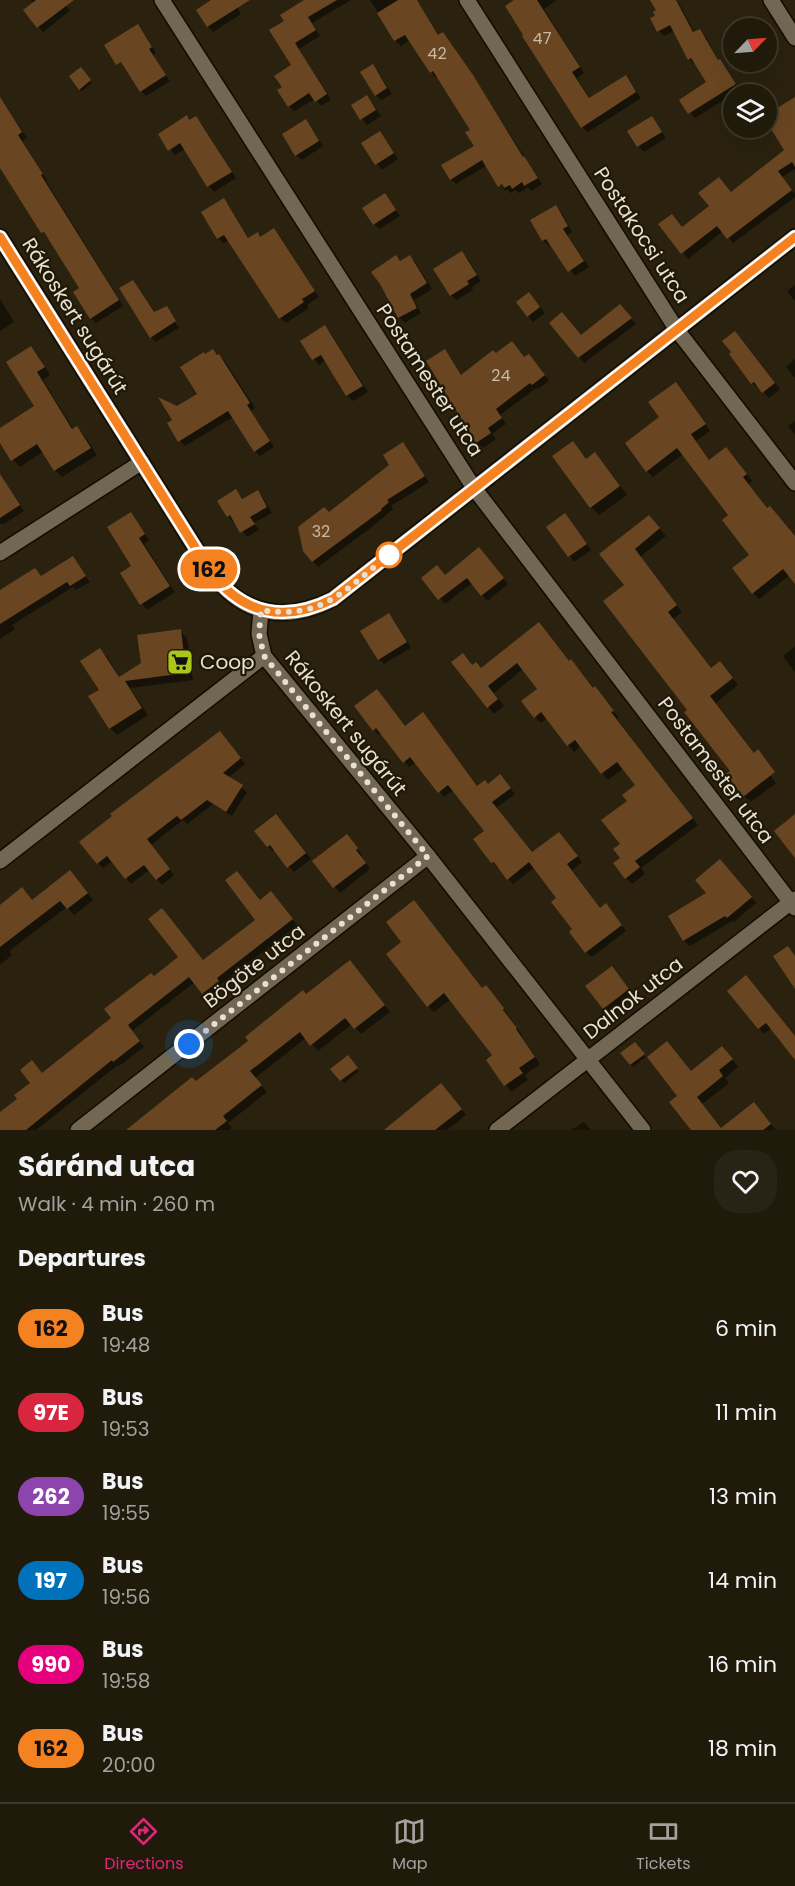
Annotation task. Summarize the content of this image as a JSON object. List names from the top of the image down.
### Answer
{
  "streets": {
    "street": [
      "Postakocsi utca",
      "Rákoskert sugárút",
      "Postamester utca",
      "Bögöte utca",
      "Dalnok utca"
    ]
  },
  "crossings": [
    ["Rákoskert sugárút", "Bögöte utca"],
    ["Rákoskert sugárút", "Dalnok utca"],
    ["Postamester utca", "Dalnok utca"]
  ],
  "places": {
    "supermarket": ["Coop"]
  },
  "lines": ["bus line 162"],
  "house_numbers": [
    "47",
    "42",
    "24",
    "32"
  ],
  "north": "top right",
  "page": {
    "on_map": "162",
    "heading": [
      ["Sáránd utca", "Walk · 4 min · 260 m"],
      "Departures"
    ],
    "list": [
      {
        "mark": "162",
        "name": "Bus",
        "note": "19:48",
        "value": "6 min"
      },
      {
        "mark": "97E",
        "name": "Bus",
        "note": "19:53",
        "value": "11 min"
      },
      {
        "mark": "262",
        "name": "Bus",
        "note": "19:55",
        "value": "13 min"
      },
      {
        "mark": "197",
        "name": "Bus",
        "note": "19:56",
        "value": "14 min"
      },
      {
        "mark": "990",
        "name": "Bus",
        "note": "19:58",
        "value": "16 min"
      },
      {
        "mark": "162",
        "name": "Bus",
        "note": "20:00",
        "value": "18 min"
      }
    ],
    "tabs": ["Directions", "Map", "Tickets"]
  }
}
